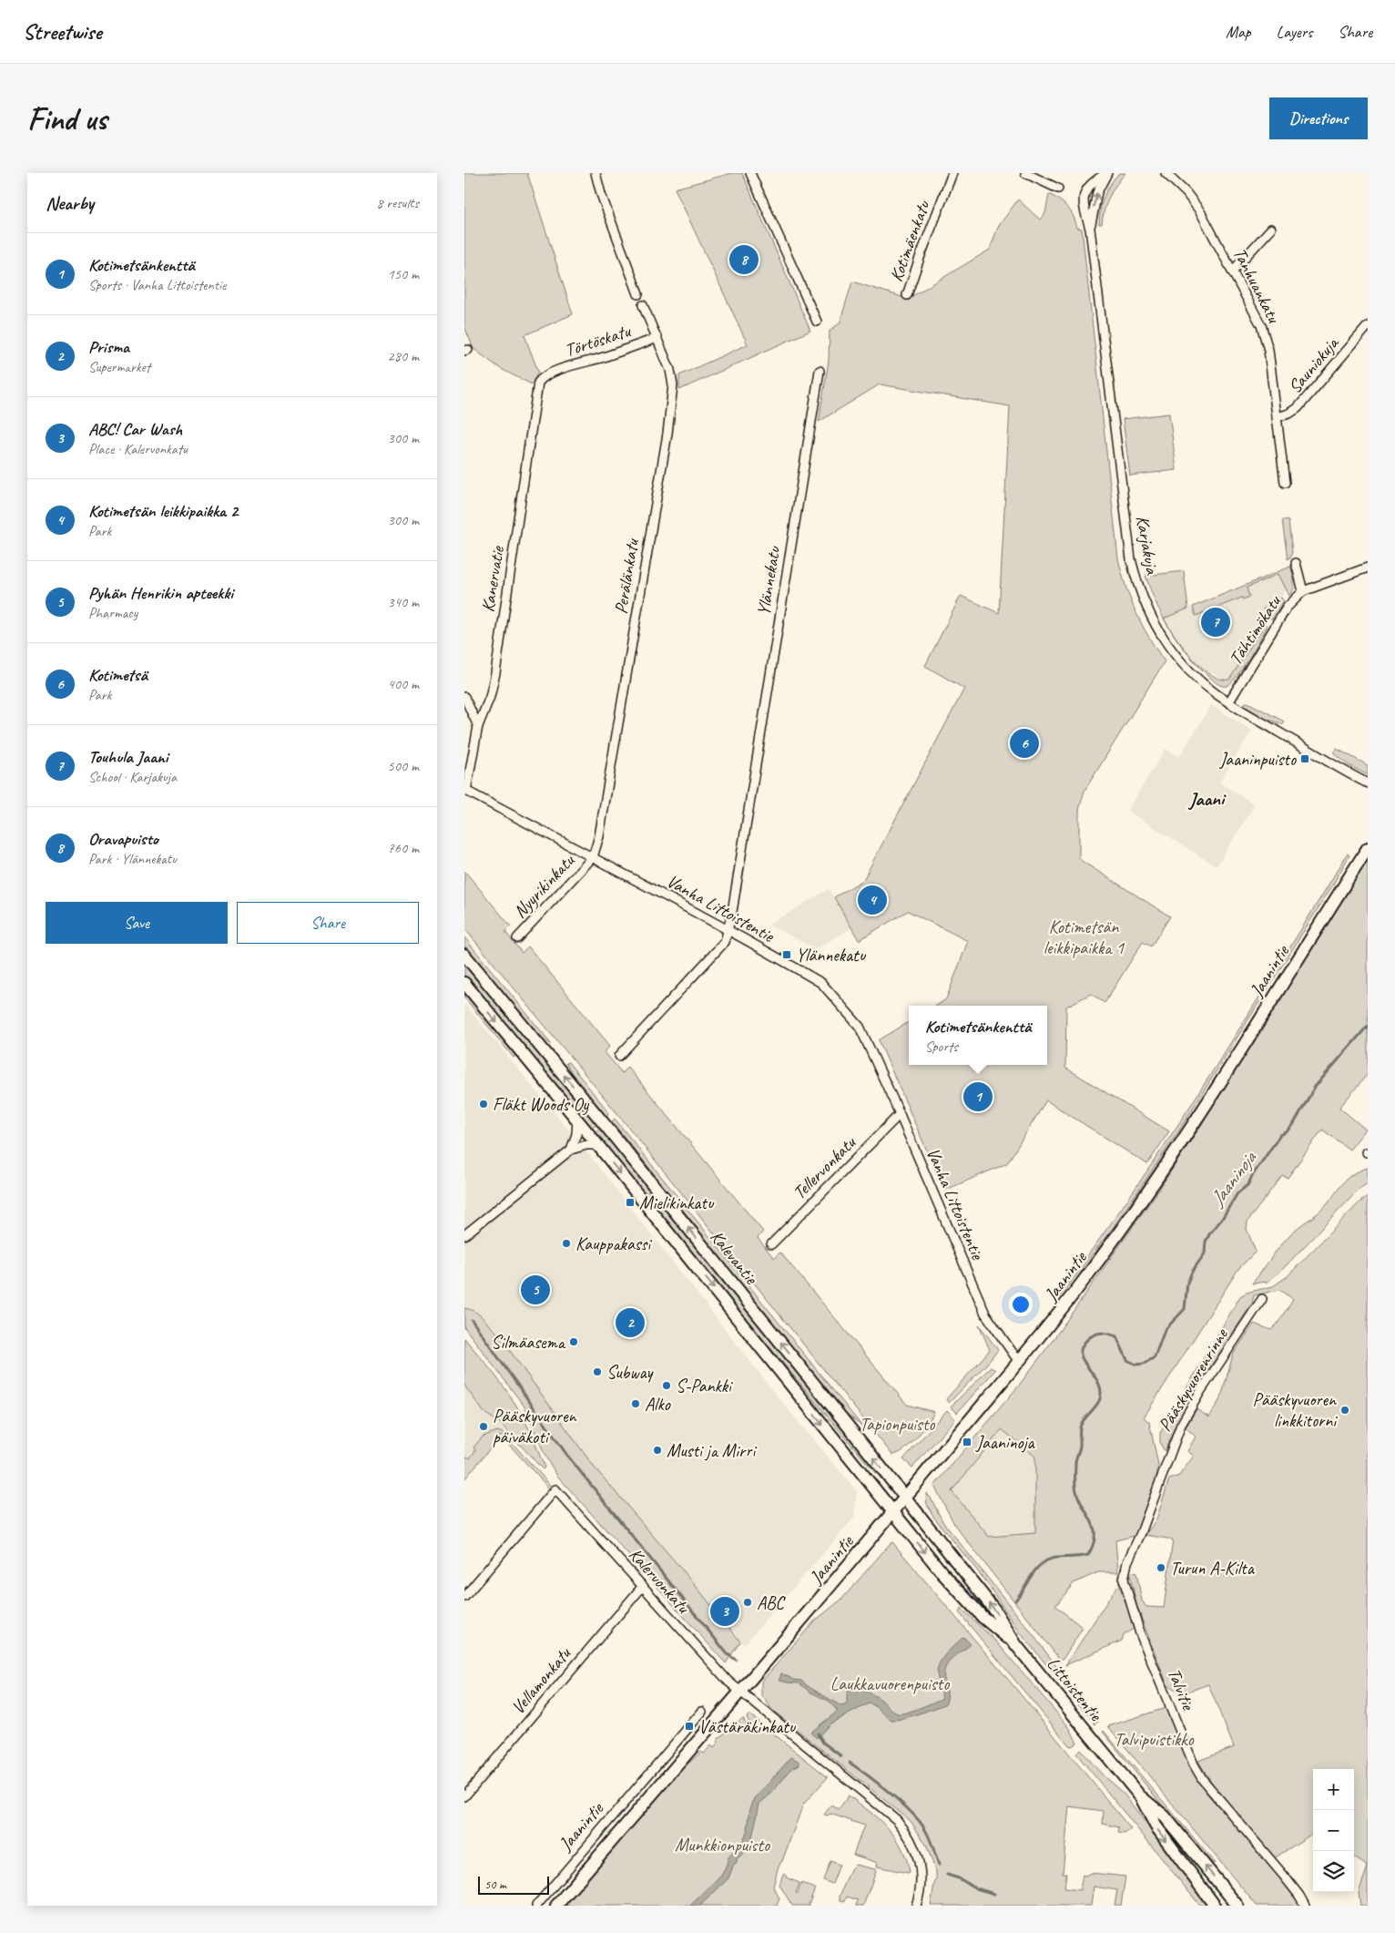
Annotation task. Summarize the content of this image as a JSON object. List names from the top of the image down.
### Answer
{
  "streets": {
    "main road": ["Jaanintie", "Kalevantie", "Littoistentie"],
    "street": [
      "Kotimäenkatu",
      "Tanhuankatu",
      "Törtöskatu",
      "Sauniokuja",
      "Karjakuja",
      "Perälänkatu",
      "Kanervatie",
      "Ylännekatu",
      "Tähtimökatu",
      "Nyyrikinkatu",
      "Vanha Littoistentie",
      "Tellervonkatu",
      "Pääskyvuorenrinne",
      "Kalervonkatu",
      "Vellamonkatu",
      "Talvitie"
    ]
  },
  "crossings": [
    ["Tanhuankatu", "Sauniokuja"],
    ["Törtöskatu", "Perälänkatu"],
    ["Törtöskatu", "Kanervatie"],
    ["Karjakuja", "Tähtimökatu"],
    ["Perälänkatu", "Nyyrikinkatu"],
    ["Perälänkatu", "Vanha Littoistentie"],
    ["Kanervatie", "Vanha Littoistentie"],
    ["Ylännekatu", "Vanha Littoistentie"],
    ["Nyyrikinkatu", "Vanha Littoistentie"],
    ["Vanha Littoistentie", "Jaanintie"],
    ["Vanha Littoistentie", "Tellervonkatu"],
    ["Jaanintie", "Kalevantie"],
    ["Jaanintie", "Kalervonkatu"],
    ["Jaanintie", "Littoistentie"],
    ["Kalevantie", "Littoistentie"],
    ["Pääskyvuorenrinne", "Talvitie"],
    ["Kalervonkatu", "Vellamonkatu"]
  ],
  "districts": ["Jaani"],
  "water": ["Jaaninoja"],
  "parks": [
    "Kotimetsän leikkipaikka 1",
    "Tapionpuisto",
    "Laukkavuorenpuisto",
    "Talvipuistikko",
    "Munkkionpuisto"
  ],
  "places": {
    "transit": [
      "Jaaninpuisto",
      "Ylännekatu",
      "Mielikinkatu",
      "Jaaninoja",
      "Västäräkinkatu"
    ],
    "other": [
      "Fläkt Woods Oy",
      "Kauppakassi",
      "Silmäasema",
      "Subway",
      "S-Pankki",
      "Alko",
      "Pääskyvuoren linkkitorni",
      "Pääskyvuoren päiväkoti",
      "Musti ja Mirri",
      "Turun A-Kilta",
      "ABC"
    ]
  },
  "scale_bar": "50 m",
  "page": {
    "header": "Streetwise",
    "nav": ["Map", "Layers", "Share"],
    "buttons": [
      "Directions",
      ["Save", "Share"]
    ],
    "title": "Find us",
    "heading": ["Nearby", "8 results"],
    "list": [
      {
        "mark": "1",
        "name": "Kotimetsänkenttä",
        "note": "Sports · Vanha Littoistentie",
        "value": "150 m"
      },
      {
        "mark": "2",
        "name": "Prisma",
        "note": "Supermarket",
        "value": "280 m"
      },
      {
        "mark": "3",
        "name": "ABC! Car Wash",
        "note": "Place · Kalervonkatu",
        "value": "300 m"
      },
      {
        "mark": "4",
        "name": "Kotimetsän leikkipaikka 2",
        "note": "Park",
        "value": "300 m"
      },
      {
        "mark": "5",
        "name": "Pyhän Henrikin apteekki",
        "note": "Pharmacy",
        "value": "340 m"
      },
      {
        "mark": "6",
        "name": "Kotimetsä",
        "note": "Park",
        "value": "400 m"
      },
      {
        "mark": "7",
        "name": "Touhula Jaani",
        "note": "School · Karjakuja",
        "value": "500 m"
      },
      {
        "mark": "8",
        "name": "Oravapuisto",
        "note": "Park · Ylännekatu",
        "value": "760 m"
      }
    ],
    "pins": [
      "8",
      "7",
      "6",
      "4",
      "1",
      "5",
      "2",
      "3"
    ],
    "popup": ["Kotimetsänkenttä", "Sports"],
    "map_buttons": ["+", "−"],
    "scale": "50 m"
  }
}
